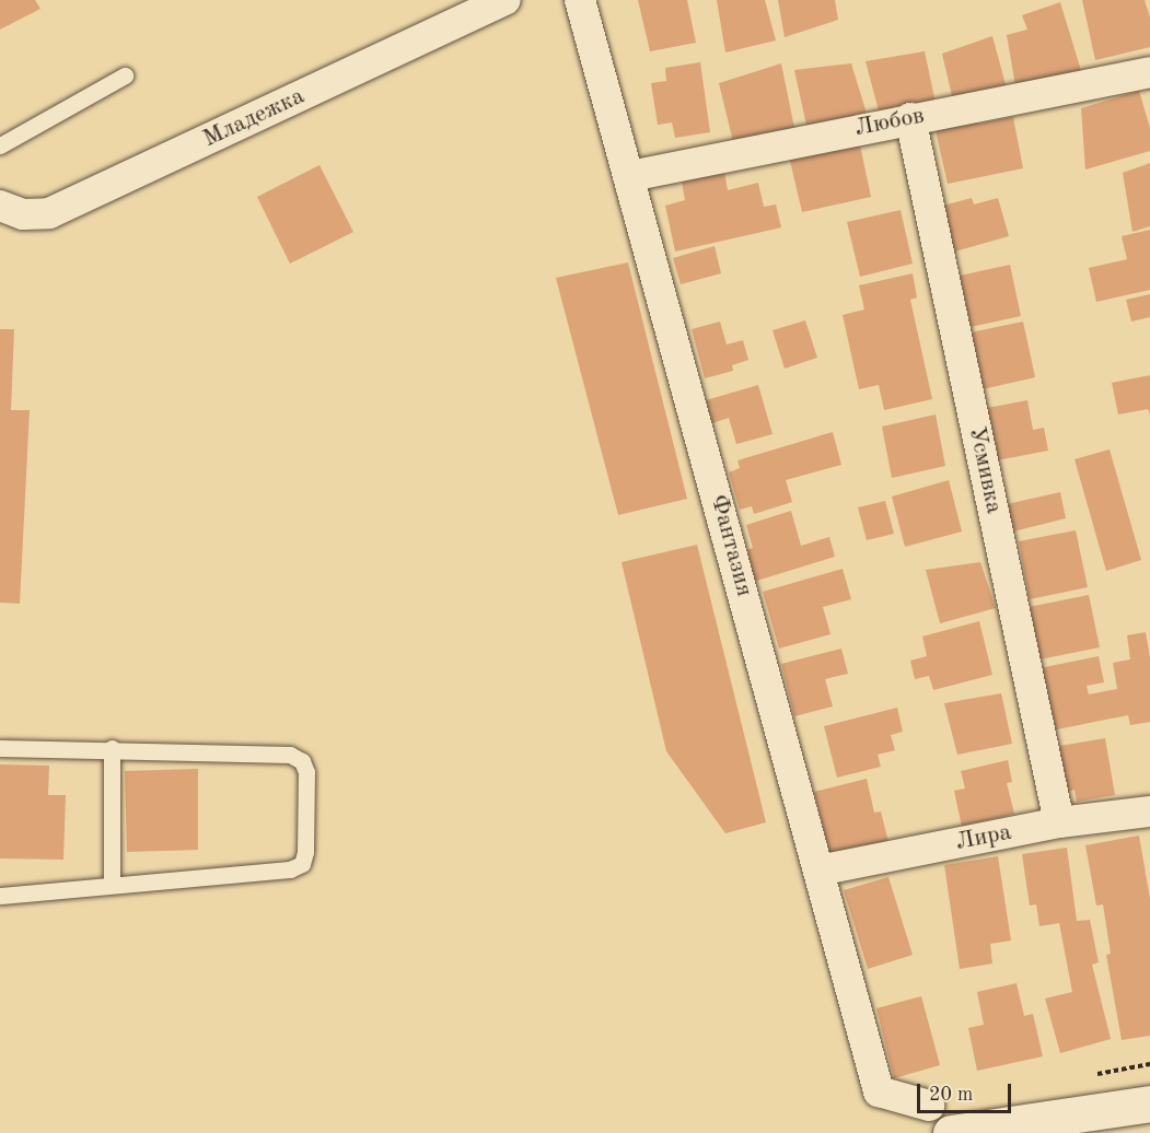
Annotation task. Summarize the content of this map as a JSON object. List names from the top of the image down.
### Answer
{
  "streets": {
    "street": [
      "Младежка",
      "Любов",
      "Усмивка",
      "Фантазия",
      "Лира"
    ]
  },
  "crossings": [
    ["Любов", "Усмивка"],
    ["Любов", "Фантазия"],
    ["Усмивка", "Лира"],
    ["Фантазия", "Лира"]
  ],
  "scale_bar": "20 m"
}
